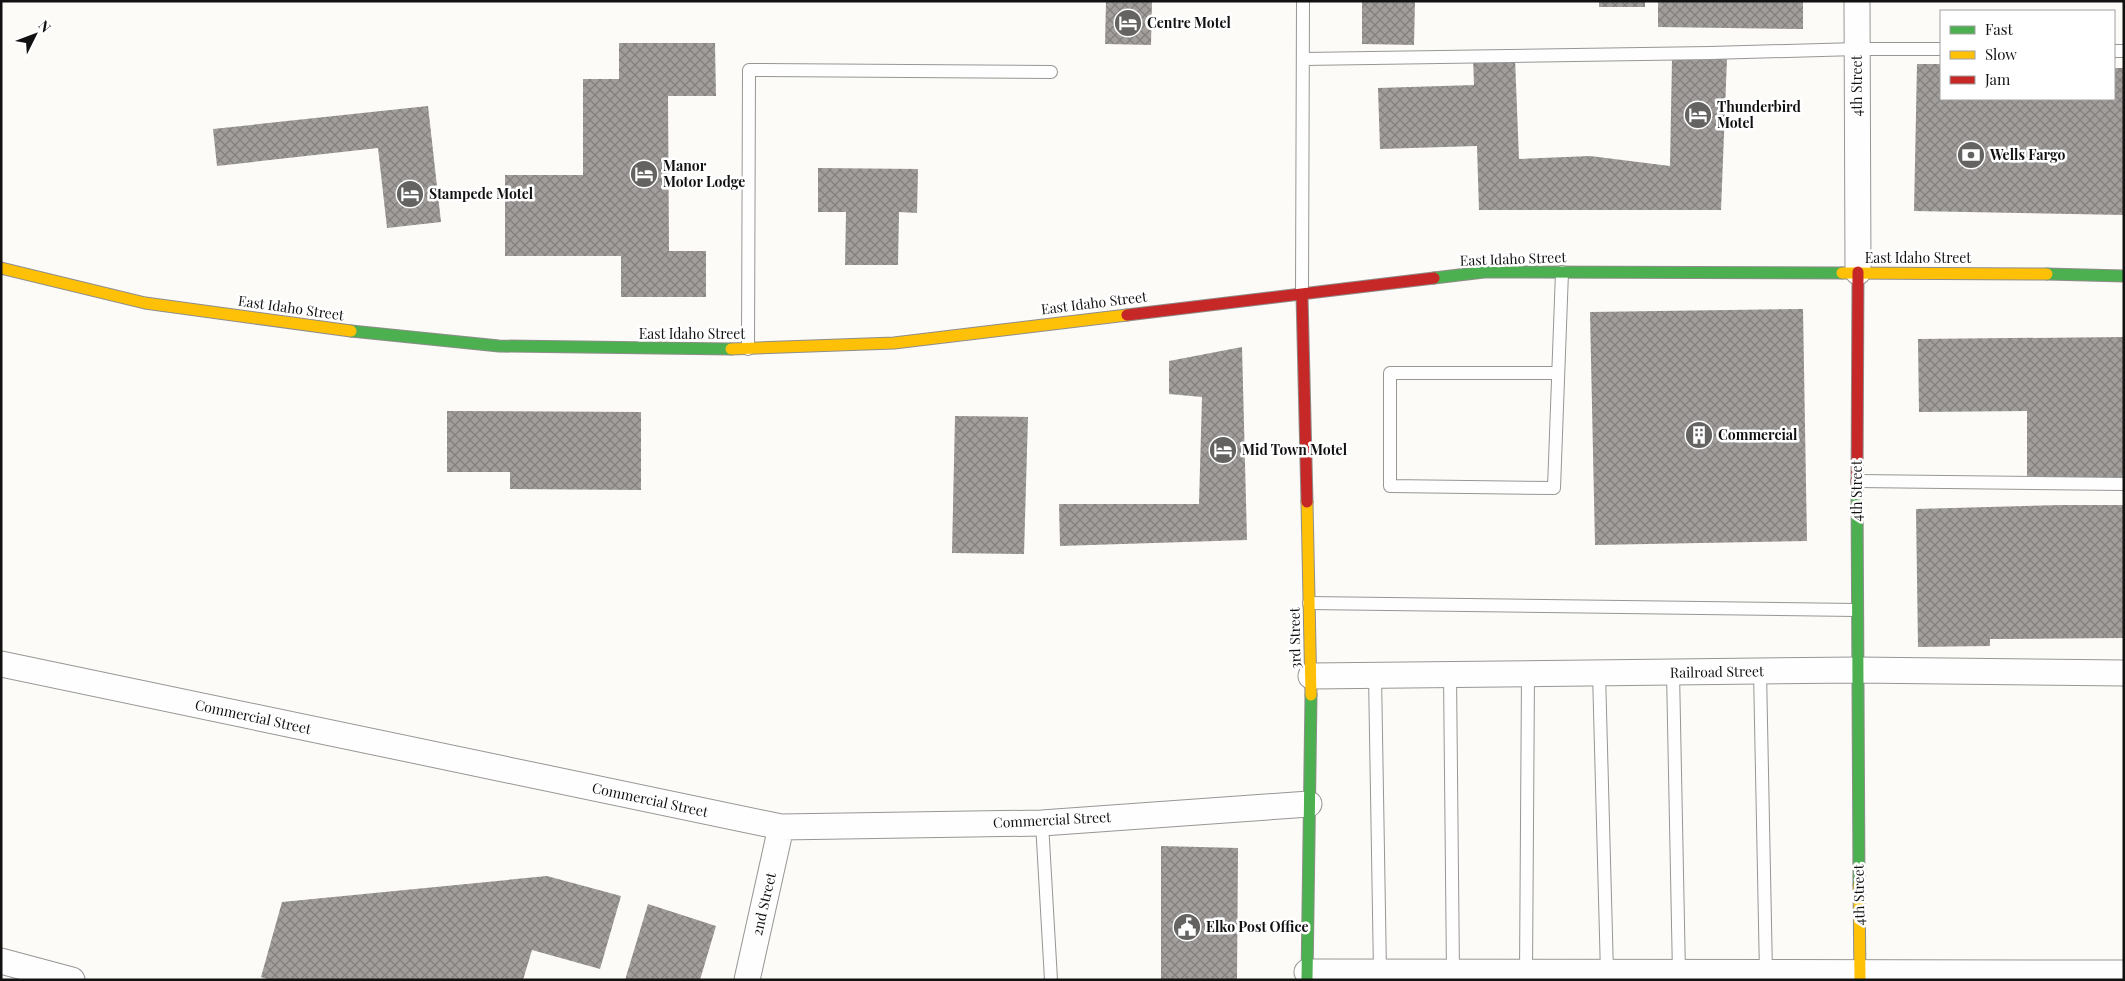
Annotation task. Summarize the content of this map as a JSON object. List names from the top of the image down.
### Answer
{
  "streets": {
    "main road": ["4th Street", "East Idaho Street", "3rd Street"],
    "street": ["Railroad Street", "Commercial Street", "2nd Street"]
  },
  "crossings": [
    ["4th Street", "East Idaho Street"],
    ["4th Street", "Railroad Street"],
    ["East Idaho Street", "3rd Street"],
    ["3rd Street", "Railroad Street"],
    ["3rd Street", "Commercial Street"],
    ["Commercial Street", "2nd Street"]
  ],
  "places": {
    "hotel": [
      "Centre Motel",
      "Thunderbird Motel",
      "Manor Motor Lodge",
      "Stampede Motel",
      "Mid Town Motel"
    ],
    "bank": ["Wells Fargo"],
    "building": ["Commercial"],
    "public building": ["Elko Post Office"]
  },
  "legend": ["Fast", "Slow", "Jam"],
  "north": "top right"
}
